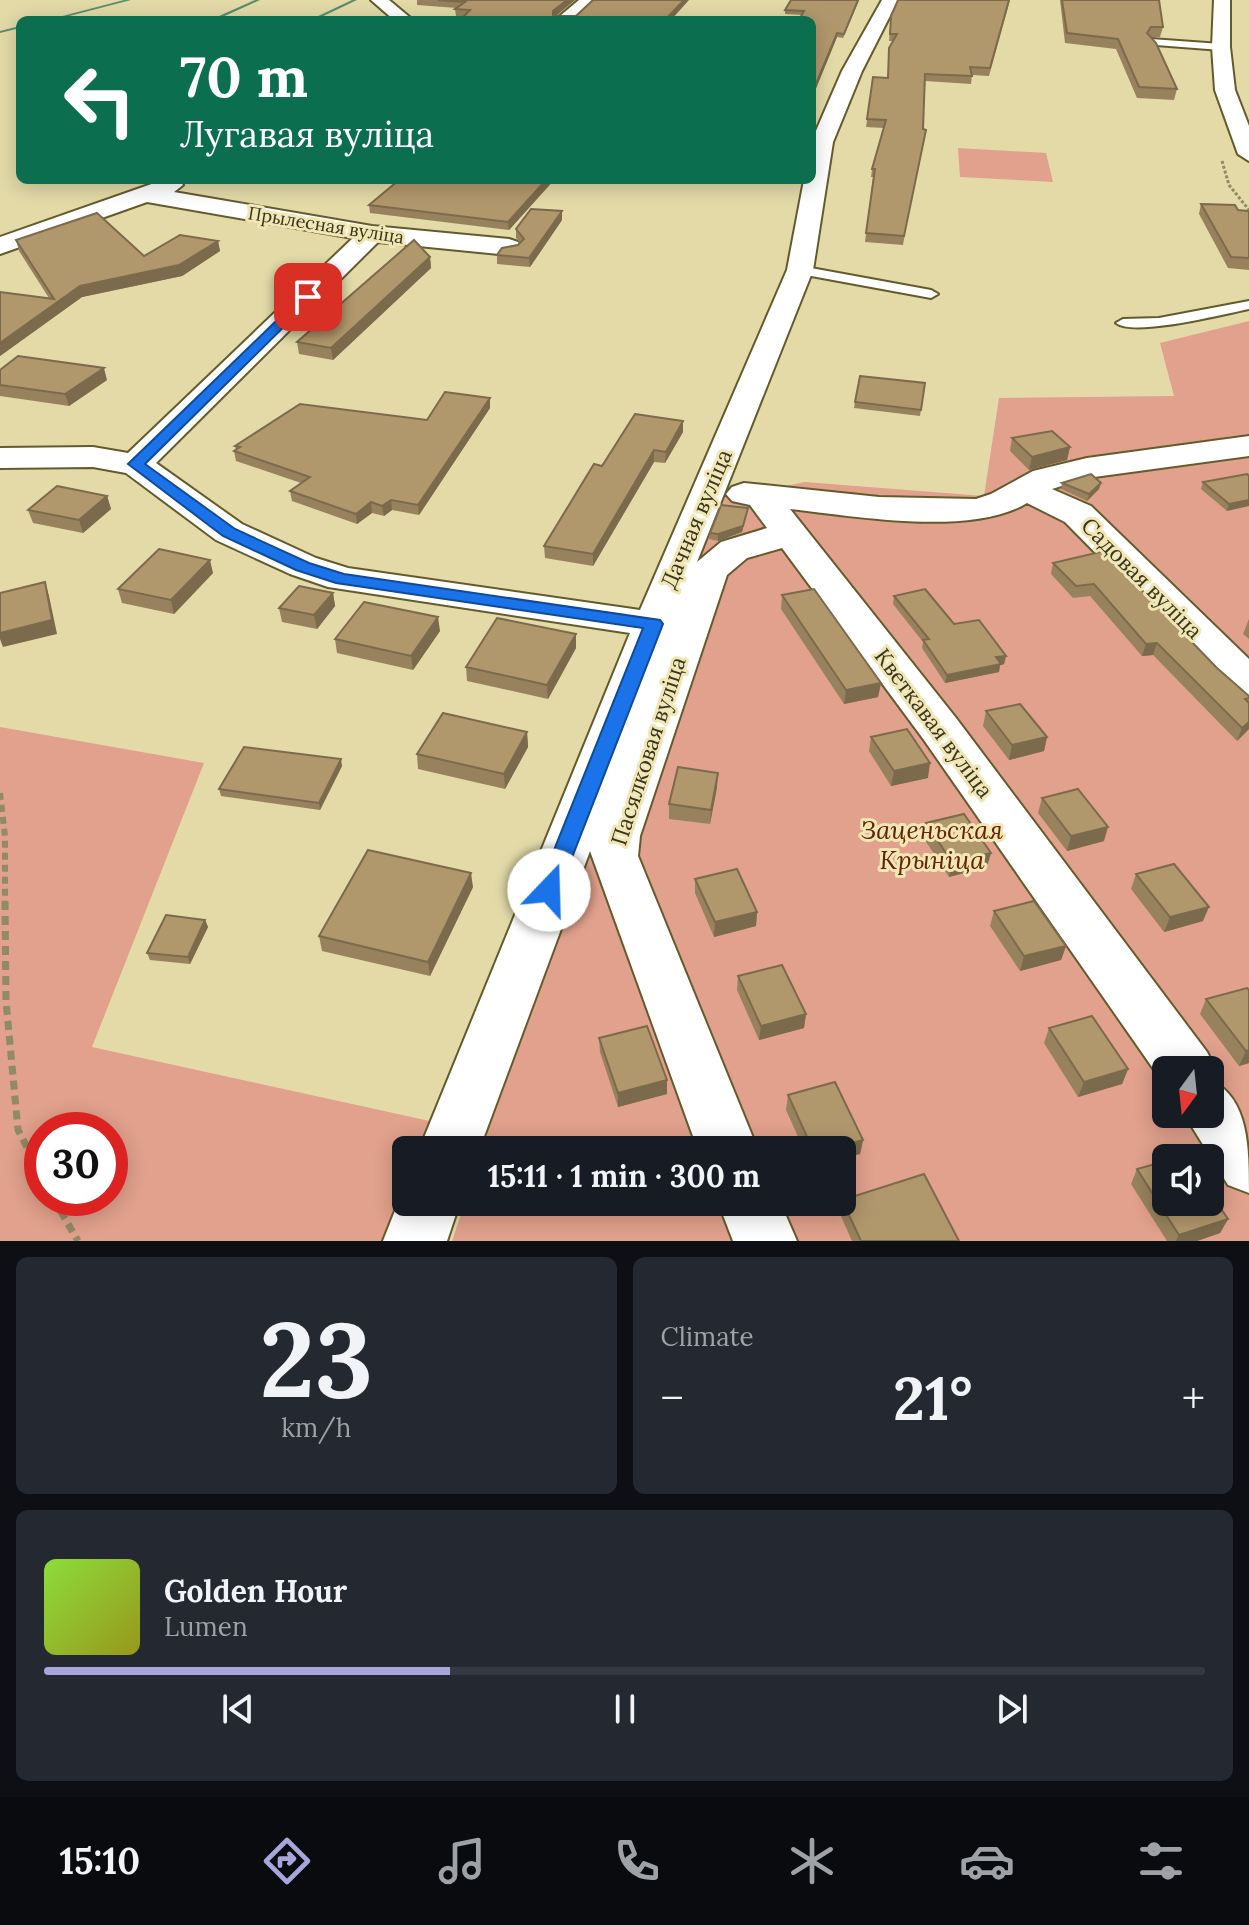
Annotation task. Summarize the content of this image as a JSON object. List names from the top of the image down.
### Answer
{
  "streets": {
    "street": [
      "Прылесная вуліца",
      "Дачная вуліца",
      "Садовая вуліца",
      "Кветкавая вуліца",
      "Пасялковая вуліца"
    ]
  },
  "crossings": [
    ["Кветкавая вуліца", "Пасялковая вуліца"]
  ],
  "parks": ["Заценьская Крыніца"],
  "north": "bottom",
  "page": {
    "turn": ["70 m", "Лугавая вуліца"],
    "limit": "30",
    "trip": "15:11 · 1 min · 300 m",
    "tile": [
      ["23", "km/h"],
      "Climate"
    ],
    "heat": ["−", "21°", "+"],
    "song": ["Golden Hour", "Lumen"],
    "tabs": "15:10"
  }
}
